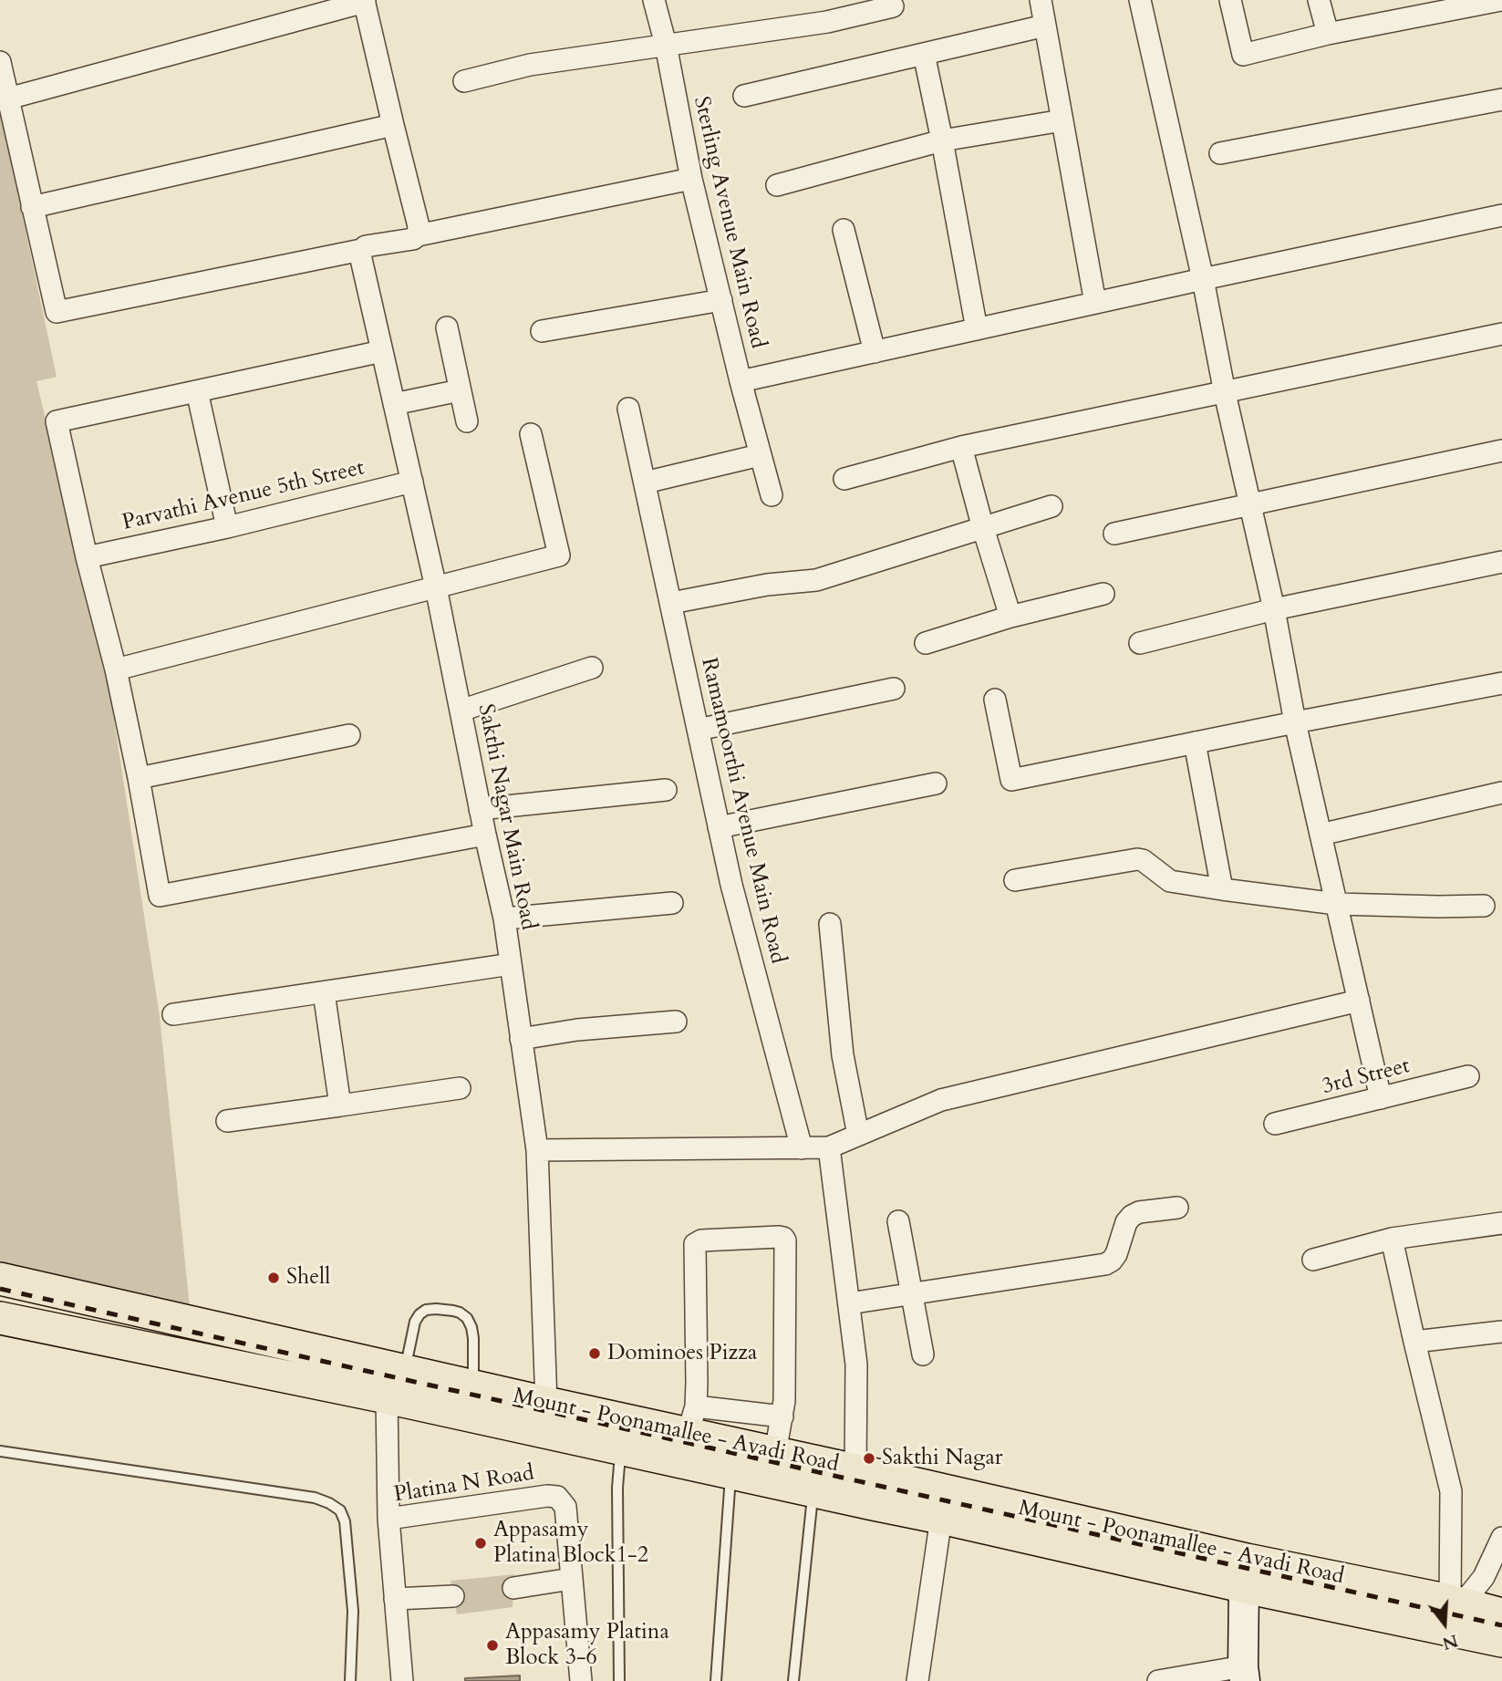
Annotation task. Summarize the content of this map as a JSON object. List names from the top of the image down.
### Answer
{
  "streets": {
    "main road": ["Mount - Poonamallee - Avadi Road"],
    "street": [
      "Sterling Avenue Main Road",
      "Parvathi Avenue 5th Street",
      "Ramamoorthi Avenue Main Road",
      "Sakthi Nagar Main Road",
      "3rd Street",
      "Platina N Road"
    ]
  },
  "crossings": [
    ["Parvathi Avenue 5th Street", "Sakthi Nagar Main Road"],
    ["Sakthi Nagar Main Road", "Mount - Poonamallee - Avadi Road"]
  ],
  "places": [
    "Shell",
    "Dominoes Pizza",
    "Sakthi Nagar",
    "Appasamy Platina Block1-2",
    "Appasamy Platina Block 3-6"
  ],
  "north": "bottom"
}
